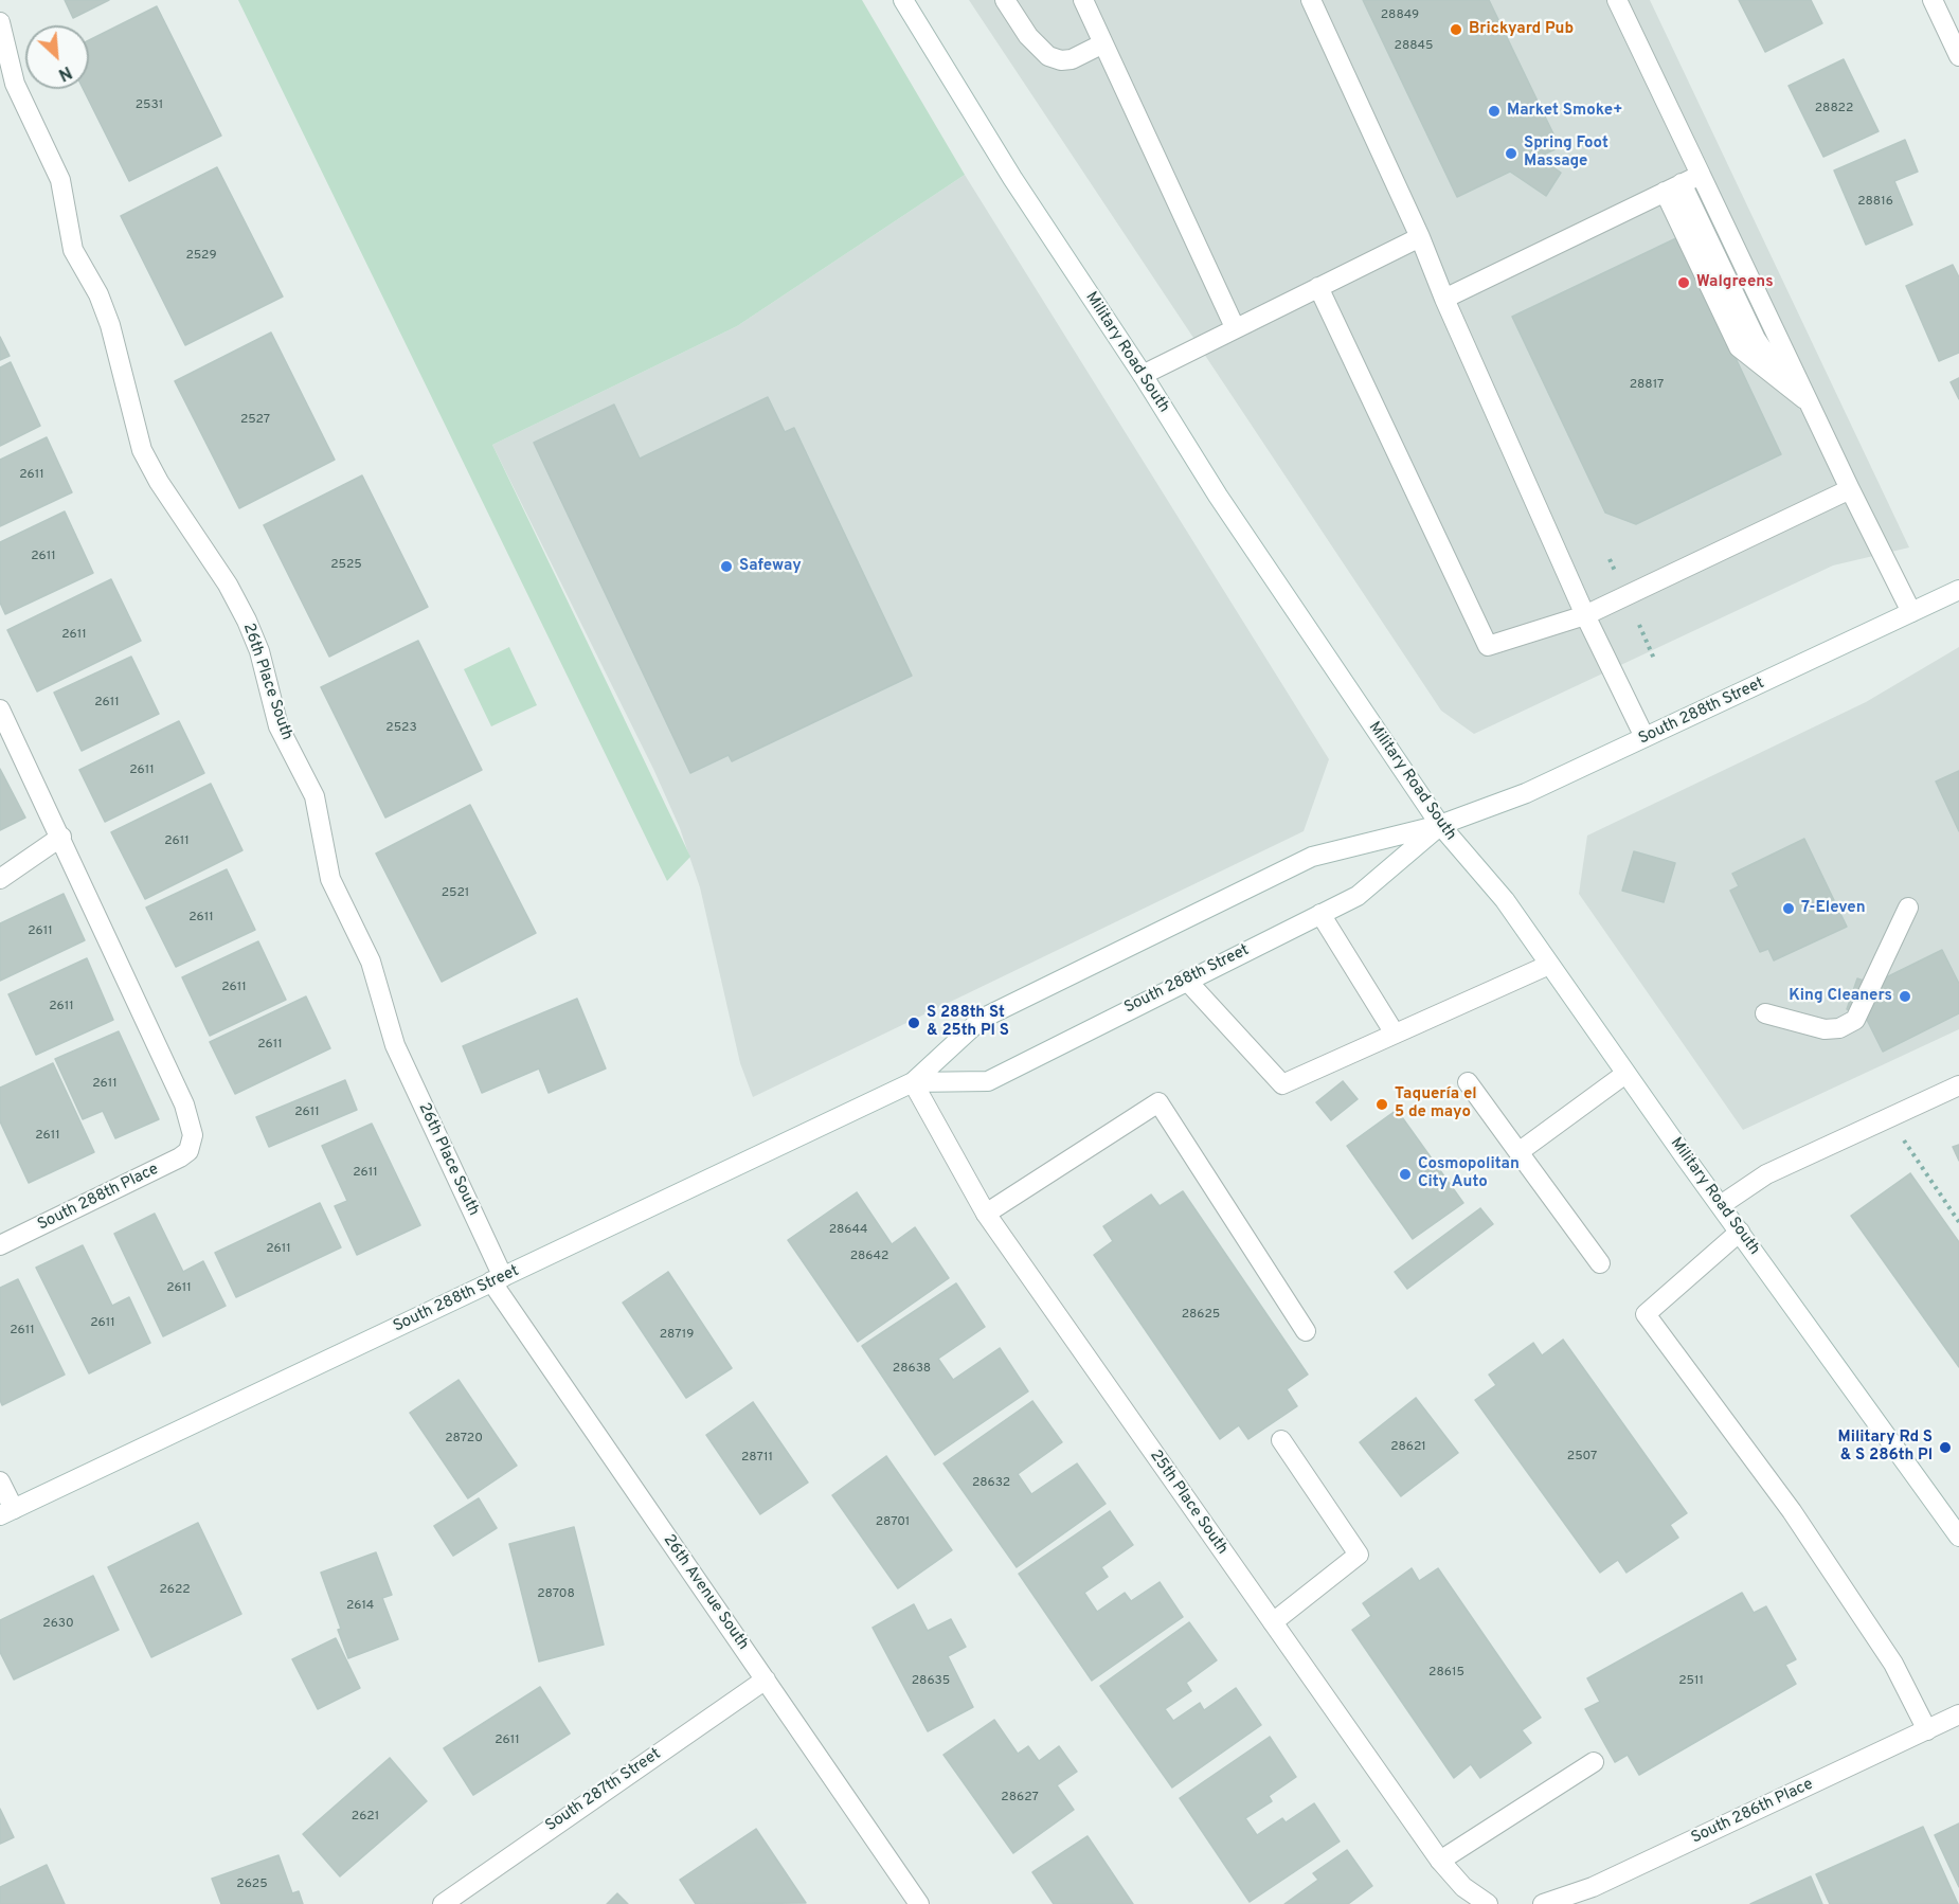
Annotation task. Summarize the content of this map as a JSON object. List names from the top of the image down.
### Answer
{
  "streets": {
    "street": [
      "Military Road South",
      "26th Place South",
      "South 288th Street",
      "South 288th Place",
      "25th Place South",
      "26th Avenue South",
      "South 287th Street",
      "South 286th Place"
    ]
  },
  "crossings": [
    ["Military Road South", "South 288th Street"],
    ["26th Place South", "South 288th Street"],
    ["26th Place South", "26th Avenue South"],
    ["South 288th Street", "25th Place South"],
    ["South 288th Street", "26th Avenue South"],
    ["26th Avenue South", "South 287th Street"]
  ],
  "places": [
    "Brickyard Pub",
    "Market Smoke+",
    "Spring Foot Massage",
    "Walgreens",
    "Safeway",
    "7-Eleven",
    "King Cleaners",
    "S 288th St & 25th Pl S",
    "Taquería el 5 de mayo",
    "Cosmopolitan City Auto",
    "Military Rd S & S 286th Pl"
  ],
  "house_numbers": [
    "28849",
    "28845",
    "2531",
    "28822",
    "28816",
    "2529",
    "28817",
    "2527",
    "2611",
    "2611",
    "2525",
    "2611",
    "2611",
    "2523",
    "2611",
    "2611",
    "2521",
    "2611",
    "2611",
    "2611",
    "2611",
    "2611",
    "2611",
    "2611",
    "2611",
    "2611",
    "28644",
    "2611",
    "28642",
    "2611",
    "28625",
    "2611",
    "2611",
    "28719",
    "28638",
    "28720",
    "28621",
    "2507",
    "28711",
    "28632",
    "28701",
    "2622",
    "28708",
    "2614",
    "2630",
    "28615",
    "28635",
    "2511",
    "2611",
    "28627",
    "2621",
    "2625"
  ],
  "north": "bottom right"
}
